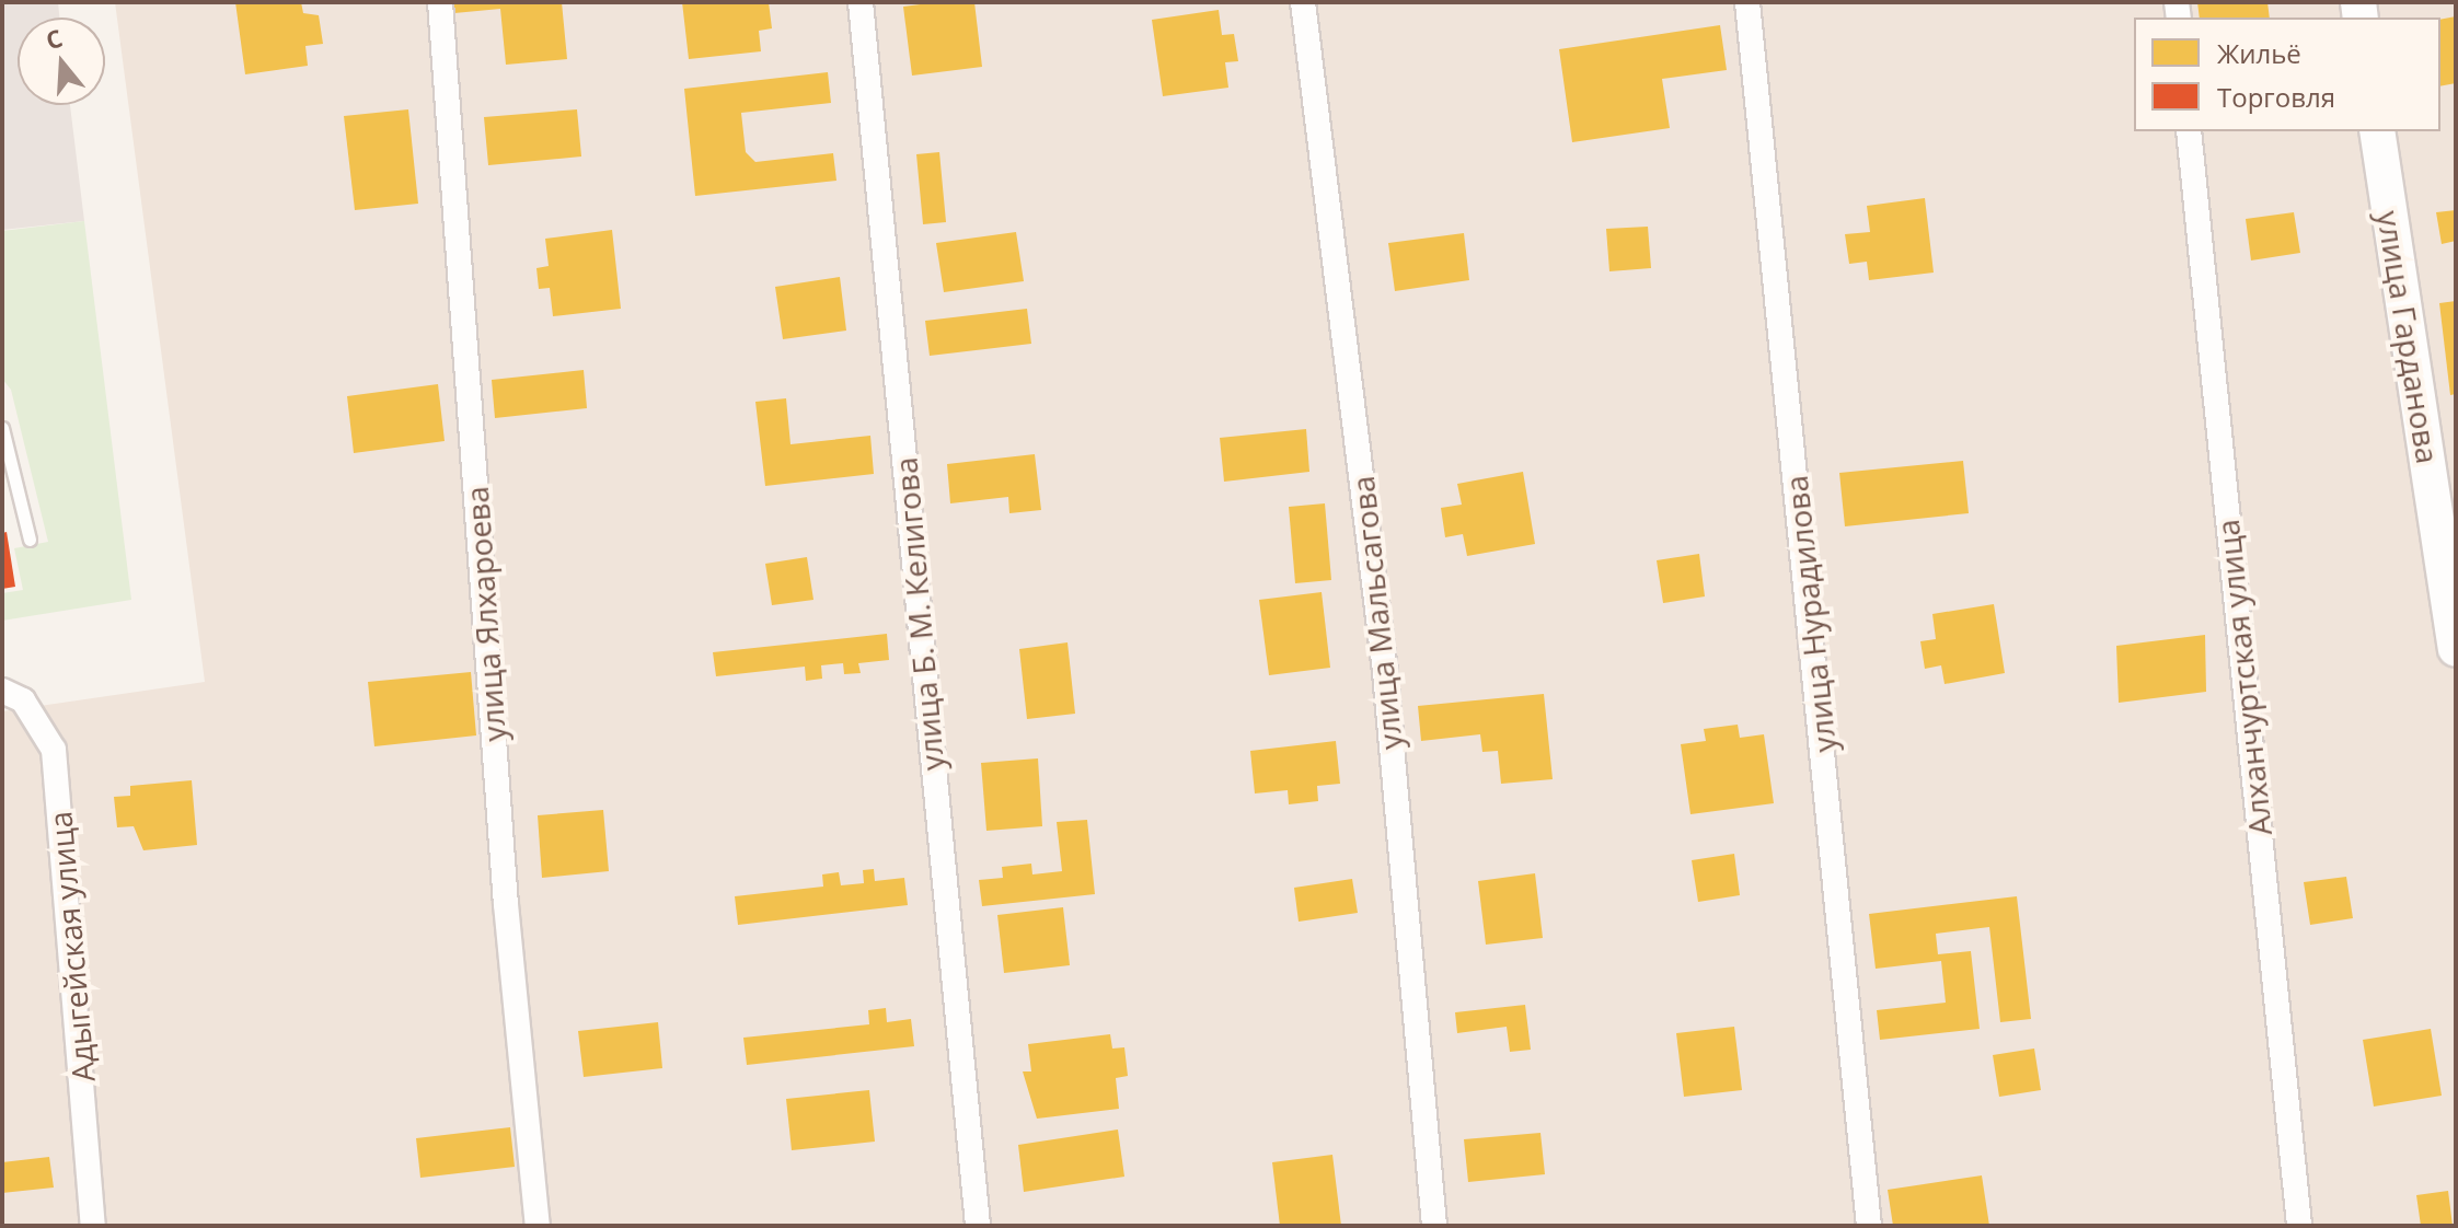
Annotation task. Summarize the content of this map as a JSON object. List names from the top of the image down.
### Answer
{
  "streets": {
    "street": [
      "улица Гарданова",
      "улица Мальсагова",
      "улица Ялхароева",
      "улица Б. М. Келигова",
      "улица Нурадилова",
      "Алханчуртская улица",
      "Адыгейская улица"
    ]
  },
  "legend": ["Жильё", "Торговля"],
  "north": "top"
}
